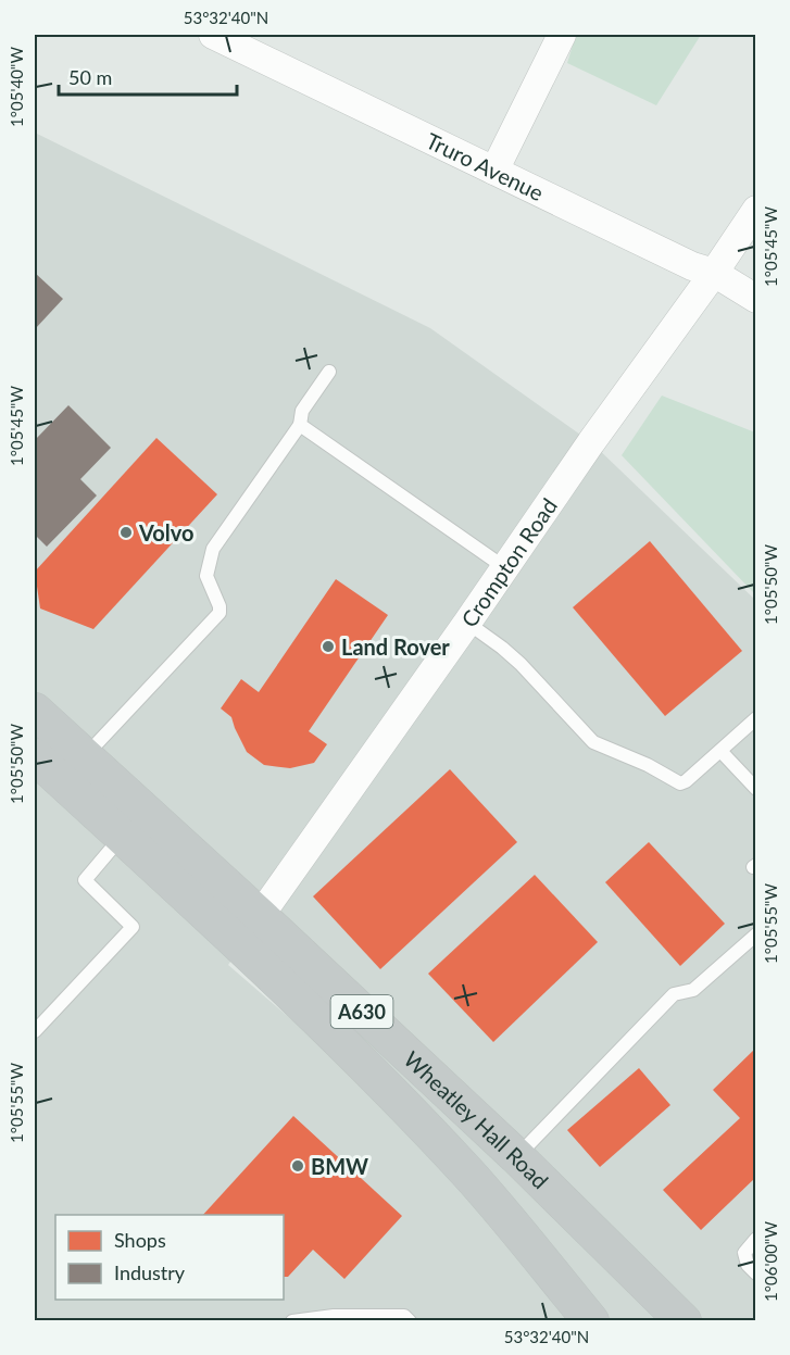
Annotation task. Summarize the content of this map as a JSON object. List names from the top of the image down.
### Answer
{
  "streets": {
    "highway": ["A630", "Wheatley Hall Road"],
    "street": ["Truro Avenue", "Crompton Road"]
  },
  "crossings": [
    ["Truro Avenue", "Crompton Road"],
    ["Crompton Road", "Wheatley Hall Road"]
  ],
  "places": ["Volvo", "Land Rover", "BMW"],
  "legend": ["Shops", "Industry"],
  "scale_bar": "50 m",
  "coordinates": [
    "53°32'40\"N",
    "1°05'40\"W",
    "1°05'45\"W",
    "1°05'50\"W",
    "1°05'55\"W",
    "1°06'00\"W"
  ]
}
